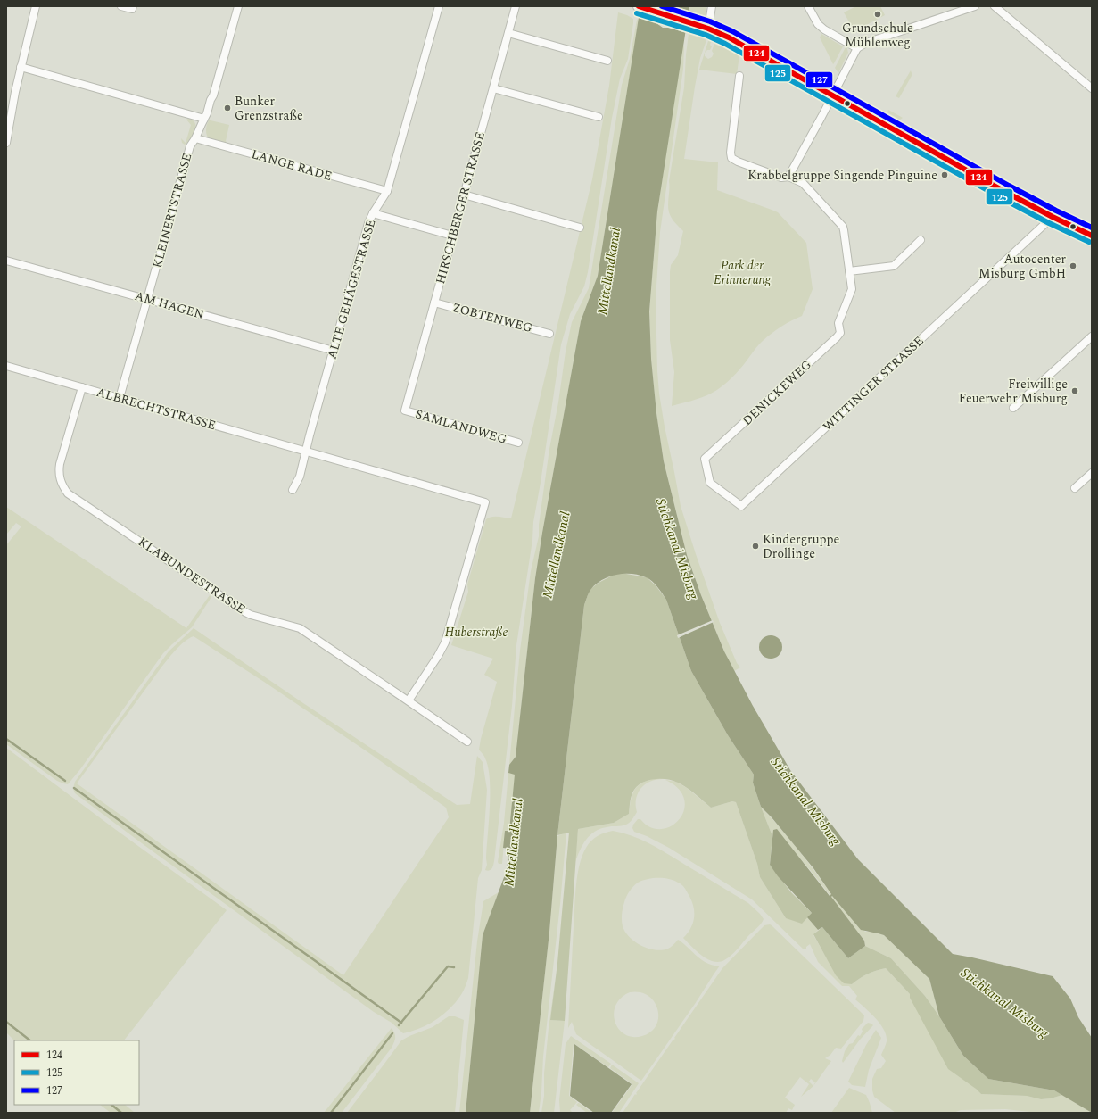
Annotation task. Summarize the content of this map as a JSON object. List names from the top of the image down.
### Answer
{
  "streets": {
    "street": [
      "LANGE RADE",
      "HIRSCHBERGER STRASSE",
      "KLEINERTSTRASSE",
      "ALTE GEHÄGESTRASSE",
      "AM HAGEN",
      "ZOBTENWEG",
      "WITTINGER STRASSE",
      "DENICKEWEG",
      "ALBRECHTSTRASSE",
      "SAMLANDWEG",
      "KLABUNDESTRASSE"
    ]
  },
  "crossings": [
    ["LANGE RADE", "KLEINERTSTRASSE"],
    ["LANGE RADE", "ALTE GEHÄGESTRASSE"],
    ["HIRSCHBERGER STRASSE", "ZOBTENWEG"],
    ["HIRSCHBERGER STRASSE", "SAMLANDWEG"],
    ["KLEINERTSTRASSE", "AM HAGEN"],
    ["KLEINERTSTRASSE", "ALBRECHTSTRASSE"],
    ["ALTE GEHÄGESTRASSE", "AM HAGEN"],
    ["ALTE GEHÄGESTRASSE", "ALBRECHTSTRASSE"],
    ["WITTINGER STRASSE", "DENICKEWEG"],
    ["ALBRECHTSTRASSE", "KLABUNDESTRASSE"]
  ],
  "water": ["Mittellandkanal", "Stichkanal Misburg"],
  "parks": ["Park der Erinnerung", "Huberstraße"],
  "places": [
    "Grundschule Mühlenweg",
    "Bunker Grenzstraße",
    "Krabbelgruppe Singende Pinguine",
    "Autocenter Misburg GmbH",
    "Freiwillige Feuerwehr Misburg",
    "Kindergruppe Drollinge"
  ],
  "lines": ["transit line 124", "transit line 127", "transit line 125"],
  "legend": ["124", "125", "127"]
}
